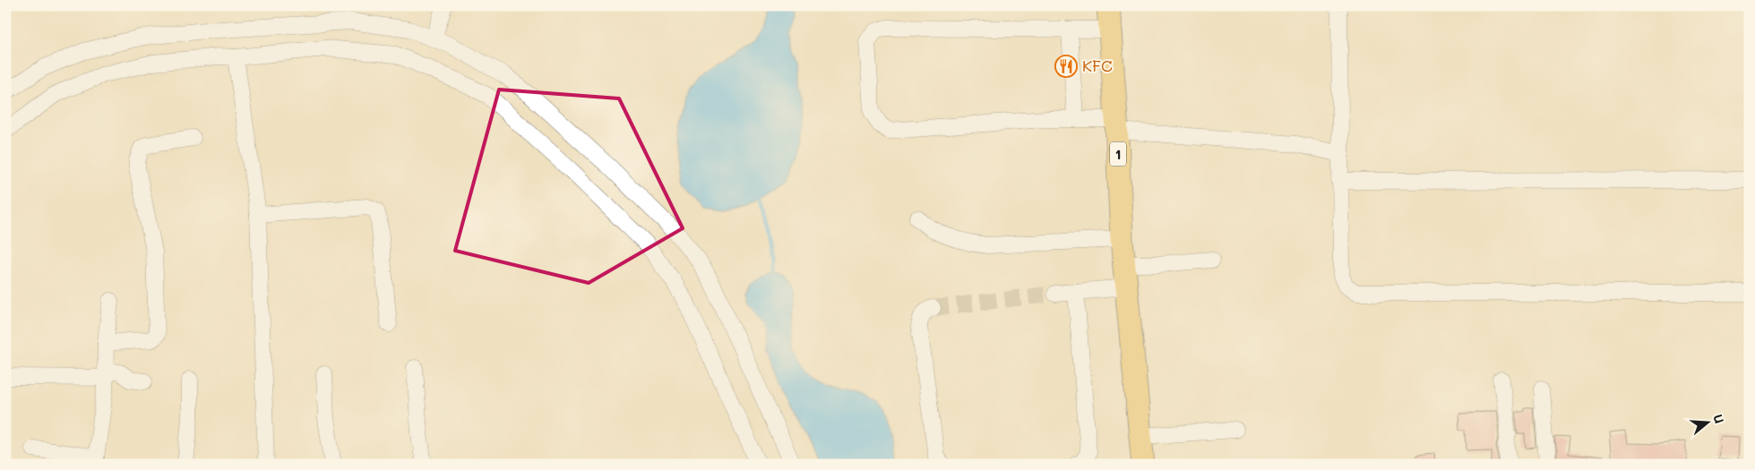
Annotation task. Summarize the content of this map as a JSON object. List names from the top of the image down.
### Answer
{
  "streets": {
    "highway": ["1"]
  },
  "places": {
    "restaurant": ["KFC"]
  },
  "north": "right"
}
